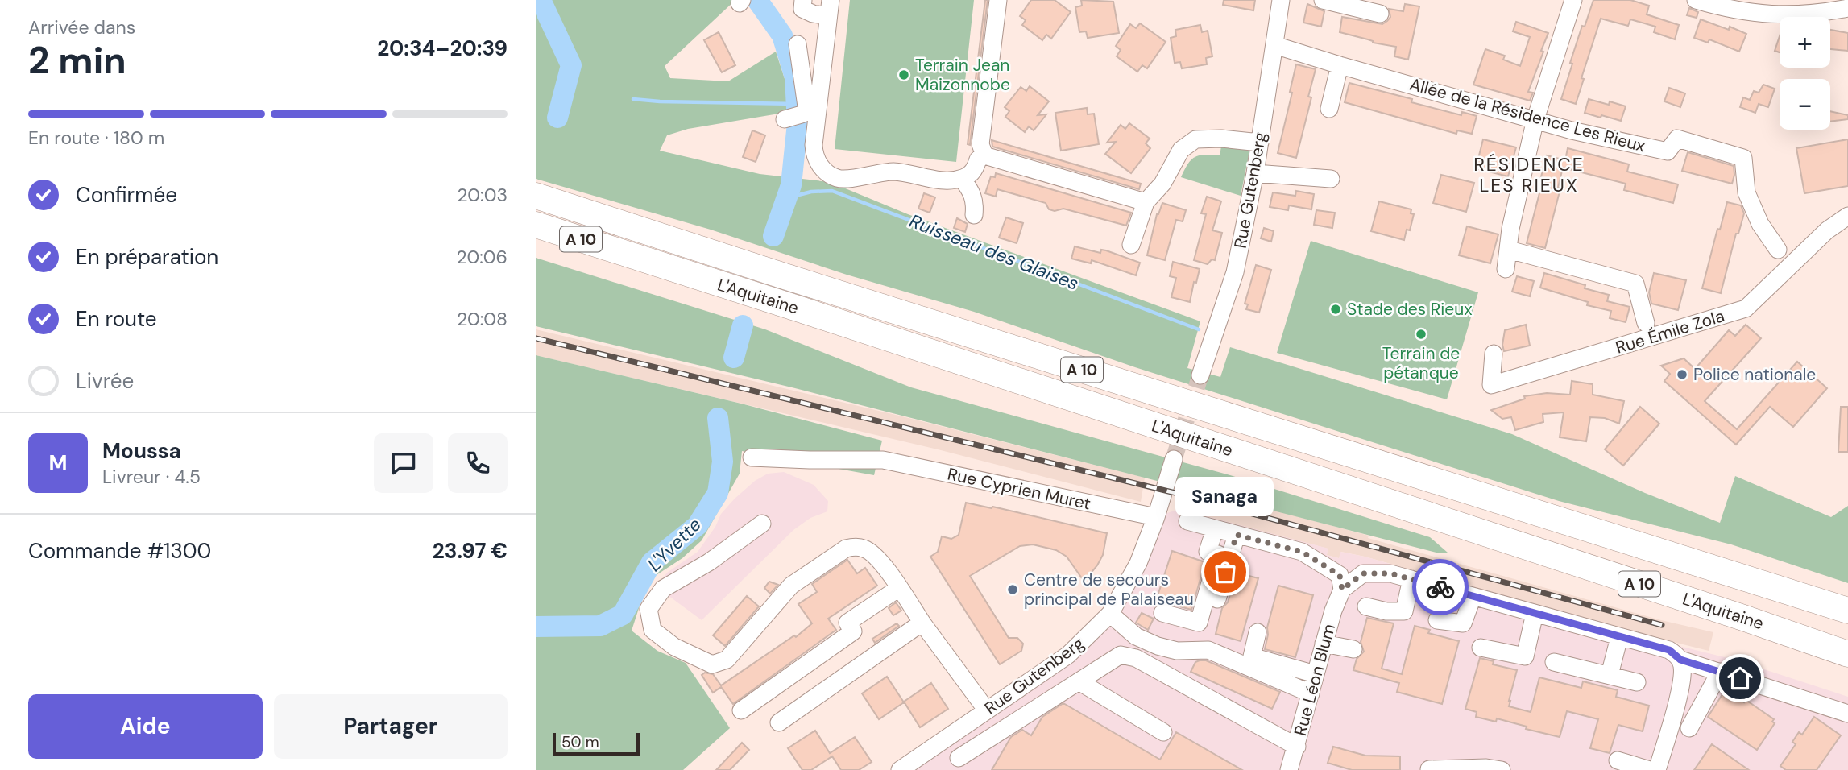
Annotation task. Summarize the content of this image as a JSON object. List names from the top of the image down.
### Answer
{
  "streets": {
    "highway": ["A 10", "L'Aquitaine"],
    "street": [
      "Allée de la Résidence Les Rieux",
      "Rue Gutenberg",
      "Rue Émile Zola",
      "Rue Cyprien Muret",
      "Rue Léon Blum"
    ]
  },
  "crossings": [
    ["Allée de la Résidence Les Rieux", "Rue Gutenberg"],
    ["Rue Gutenberg", "Rue Cyprien Muret"]
  ],
  "districts": ["RÉSIDENCE LES RIEUX"],
  "water": ["Ruisseau des Glaises", "L'Yvette"],
  "places": [
    "Terrain Jean Maizonnobe",
    "Stade des Rieux",
    "Terrain de pétanque",
    "Police nationale",
    "Sanaga",
    "Centre de secours principal de Palaiseau"
  ],
  "scale_bar": "50 m",
  "page": {
    "heading": ["2 min", "Arrivée dans", "20:34–20:39"],
    "panel": [
      "Moussa",
      "Livreur · 4.5",
      "Commande #1300",
      "23.97 €"
    ],
    "map_buttons": ["+", "−"],
    "bar": "En route · 180 m",
    "list": [
      ["Confirmée", "20:03"],
      ["En préparation", "20:06"],
      ["En route", "20:08"],
      "Livrée"
    ],
    "round": "M",
    "bubble": "Sanaga",
    "buttons": ["Aide", "Partager"],
    "scale": "50 m"
  }
}
